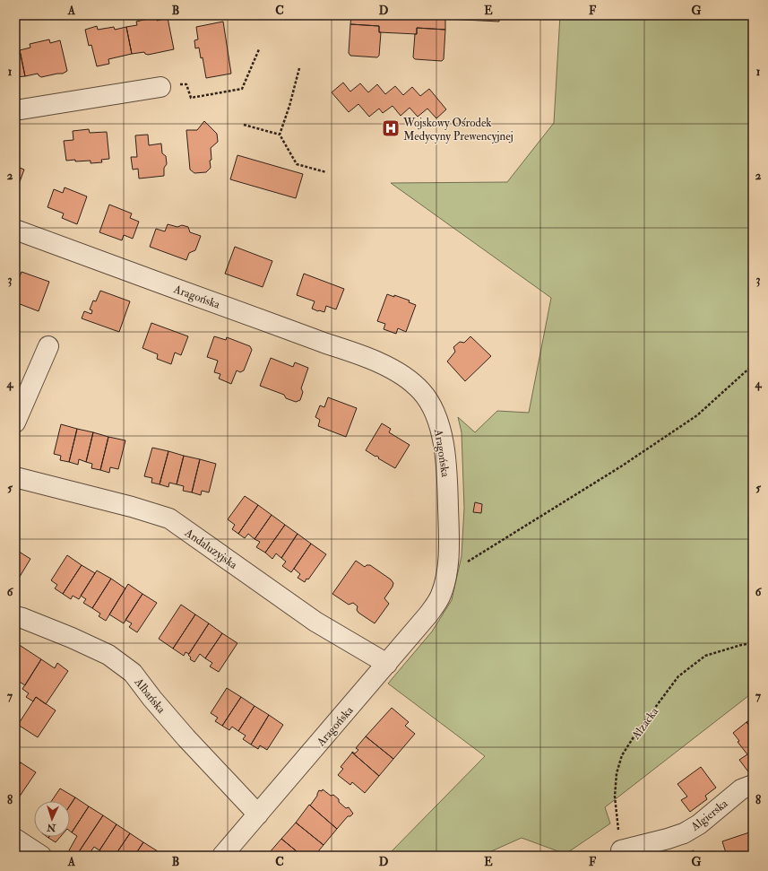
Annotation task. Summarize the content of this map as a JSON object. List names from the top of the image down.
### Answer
{
  "streets": {
    "street": [
      "Aragońska",
      "Andaluzyjska",
      "Albańska",
      "Algierska"
    ],
    "path": ["Alzacka"]
  },
  "crossings": [
    ["Aragońska", "Andaluzyjska"],
    ["Aragońska", "Albańska"],
    ["Alzacka", "Algierska"]
  ],
  "places": {
    "hospital": ["Wojskowy Ośrodek Medycyny Prewencyjnej"]
  },
  "north": "bottom",
  "grid": {
    "columns": [
      "A",
      "B",
      "C",
      "D",
      "E",
      "F",
      "G"
    ],
    "rows": [
      "1",
      "2",
      "3",
      "4",
      "5",
      "6",
      "7",
      "8"
    ]
  }
}
